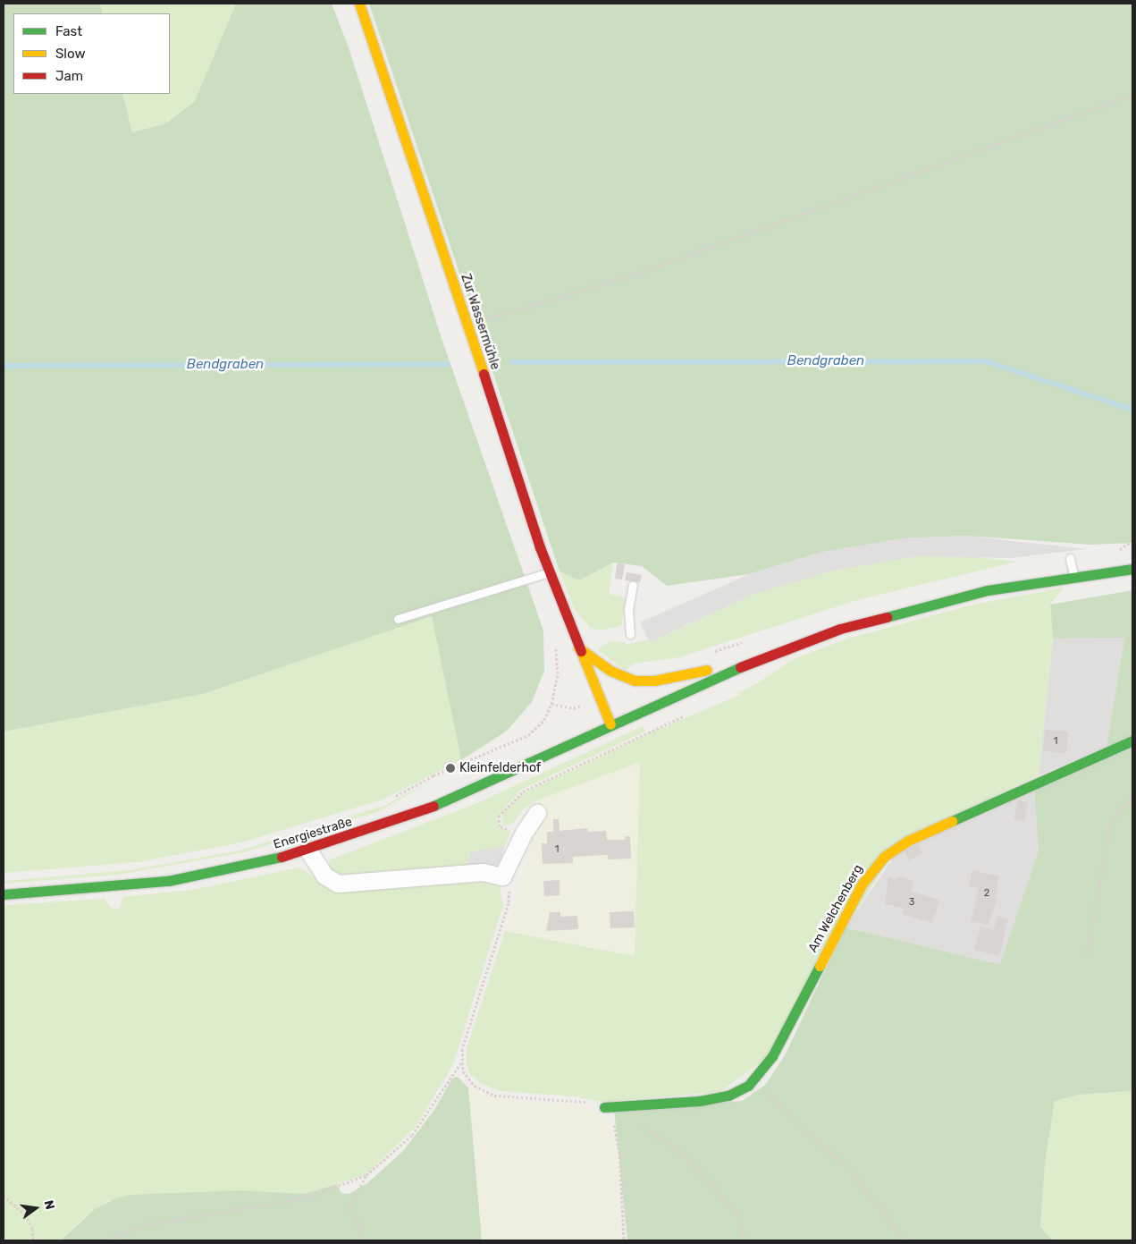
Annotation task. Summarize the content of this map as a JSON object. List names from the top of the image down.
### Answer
{
  "streets": {
    "main road": ["Zur Wassermühle", "Energiestraße", "Am Welchenberg"]
  },
  "crossings": [
    ["Zur Wassermühle", "Energiestraße"]
  ],
  "water": ["Bendgraben"],
  "places": ["Kleinfelderhof"],
  "house_numbers": [
    "1",
    "1",
    "2",
    "3"
  ],
  "legend": ["Fast", "Slow", "Jam"],
  "north": "right"
}
